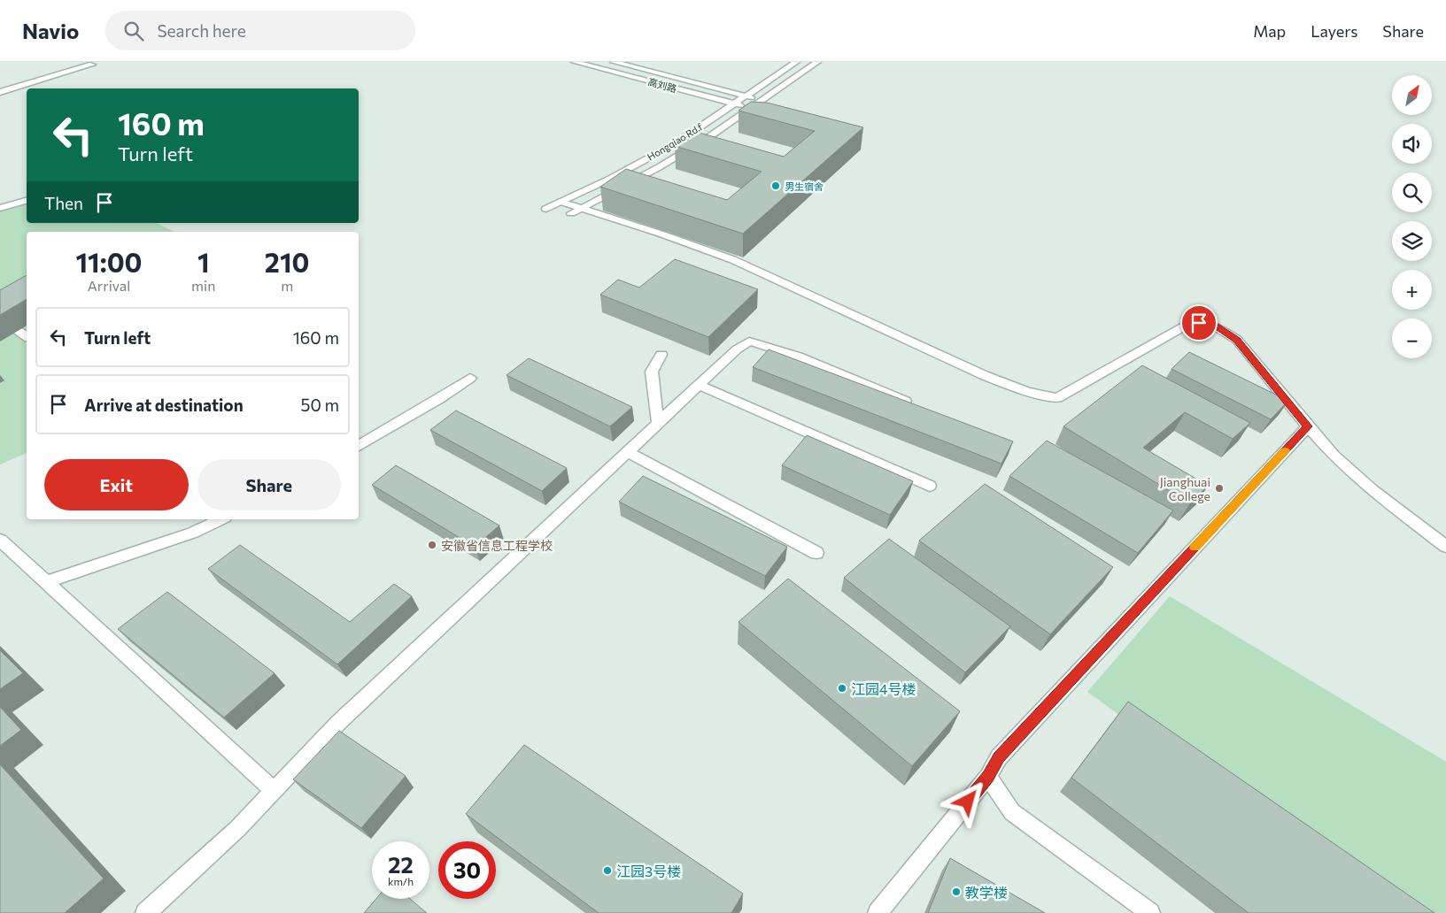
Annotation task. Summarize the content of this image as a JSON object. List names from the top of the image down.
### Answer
{
  "streets": {
    "street": ["高刘路", "Hongqiao Rd.f"]
  },
  "crossings": [
    ["高刘路", "Hongqiao Rd.f"]
  ],
  "places": [
    "男生宿舍",
    "Jianghuai College",
    "安徽省信息工程学校",
    "江园4号楼",
    "江园3号楼",
    "教学楼"
  ],
  "north": "top right",
  "page": {
    "header": "Navio",
    "search": "Search here",
    "nav": ["Map", "Layers", "Share"],
    "map_buttons": ["+", "−"],
    "turn": ["160 m", "Turn left"],
    "then": "Then",
    "eta": [
      "11:00",
      "Arrival",
      "1",
      "min",
      "210",
      "m"
    ],
    "list": [
      {
        "name": "Turn left",
        "value": "160 m"
      },
      {
        "name": "Arrive at destination",
        "value": "50 m"
      }
    ],
    "buttons": ["Exit", "Share"],
    "speed": "22 km/h",
    "limit": "30"
  }
}
